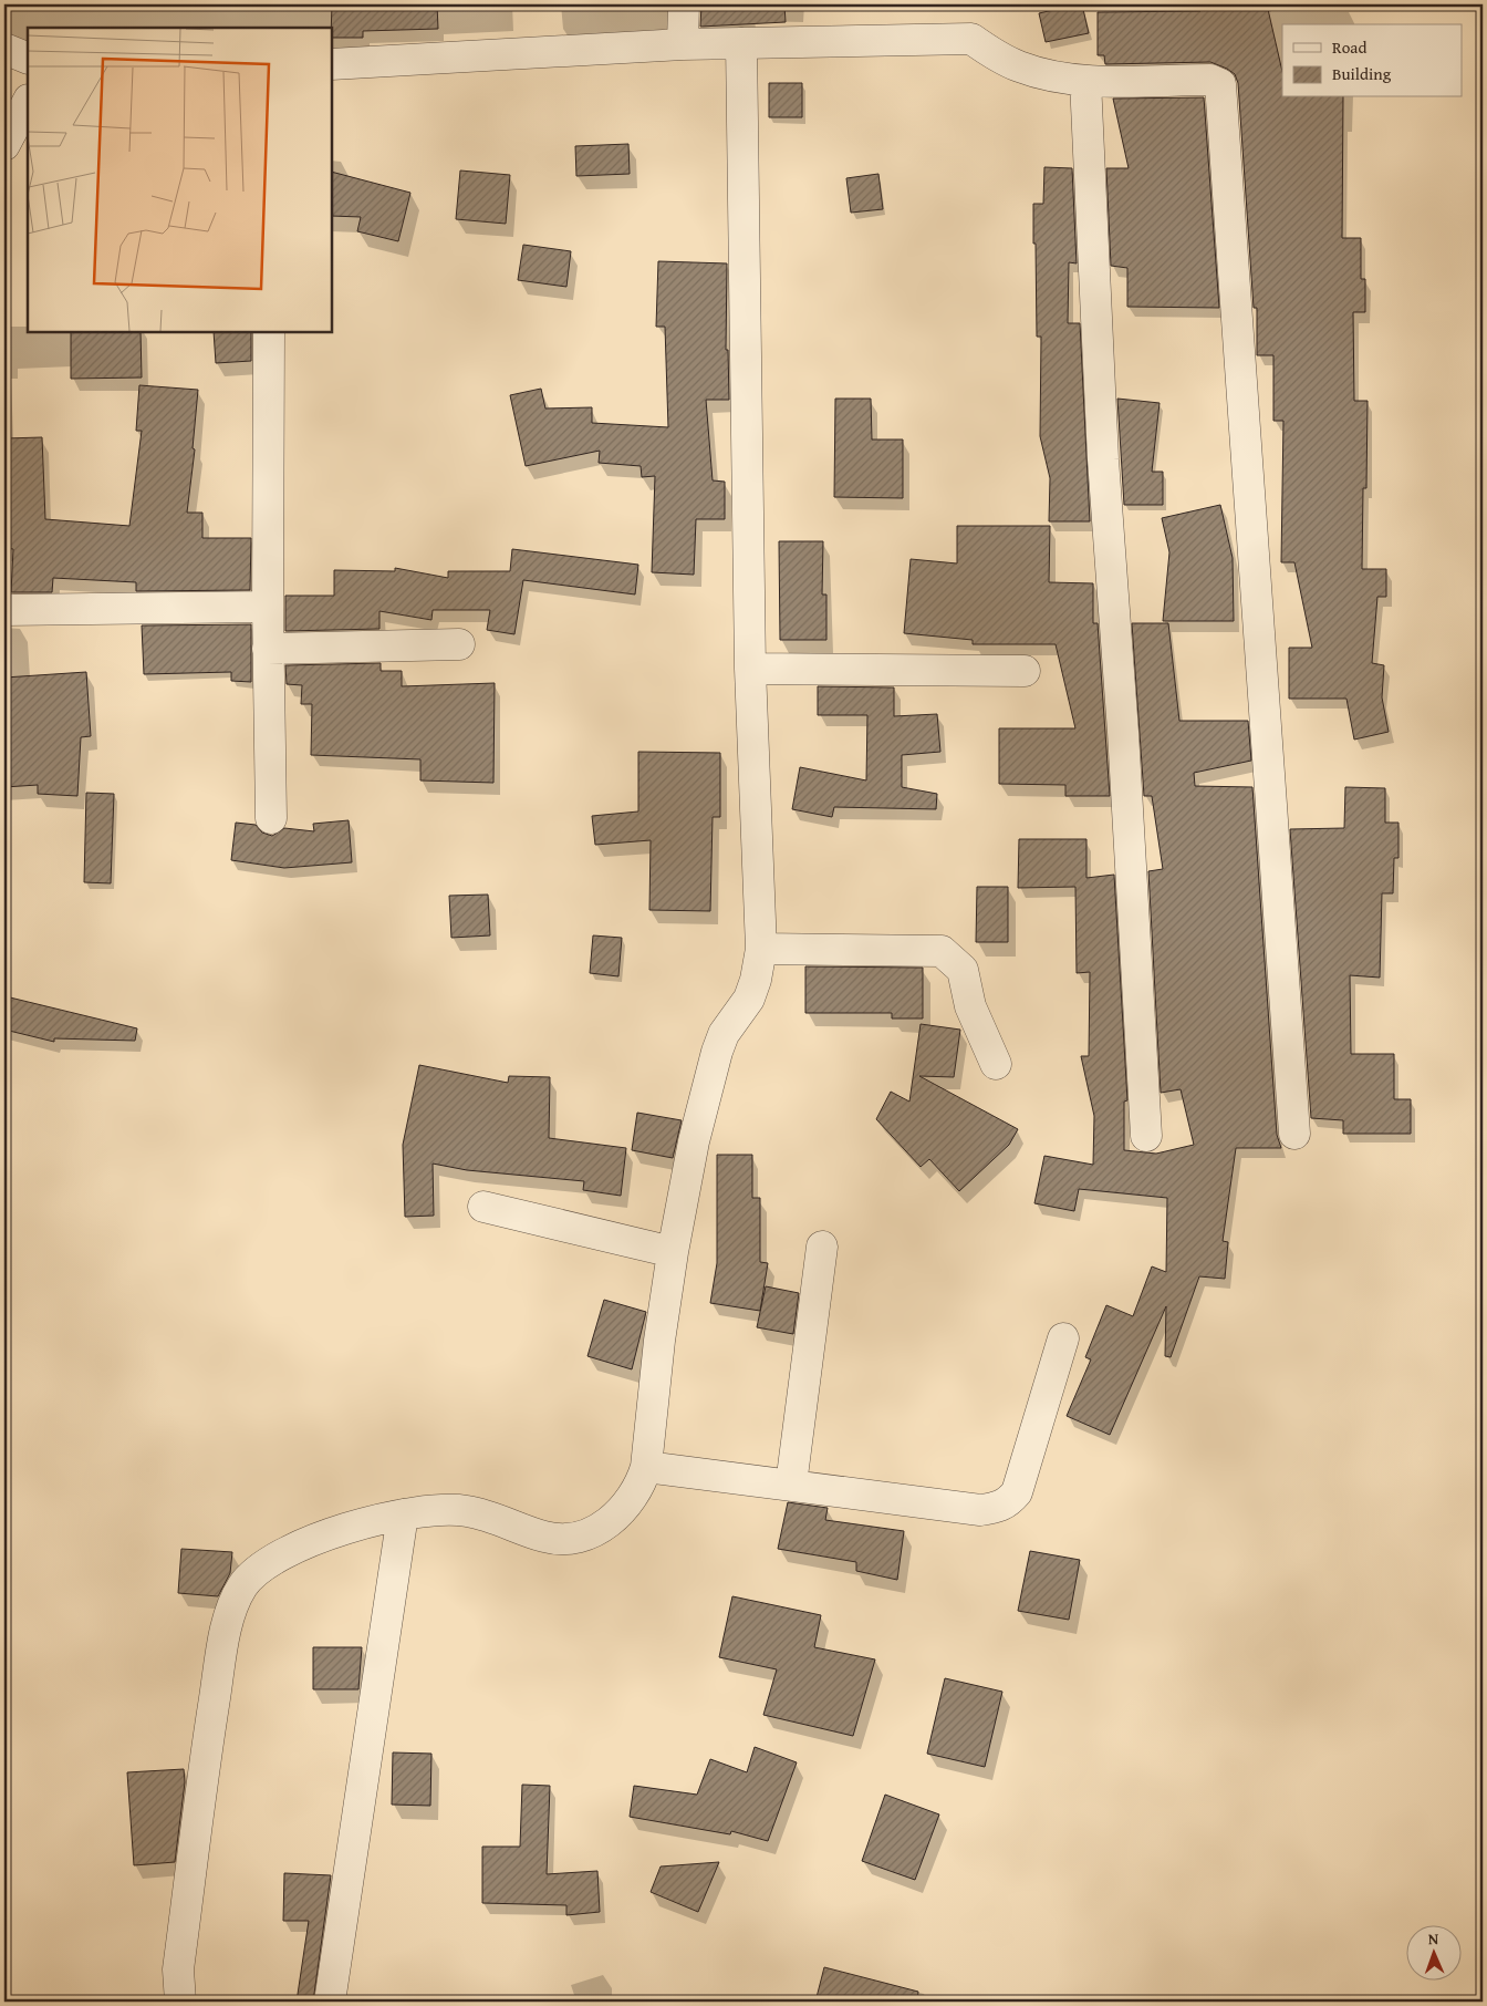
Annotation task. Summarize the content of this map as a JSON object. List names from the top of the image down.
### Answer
{
  "legend": ["Road", "Building"],
  "north": "top"
}
